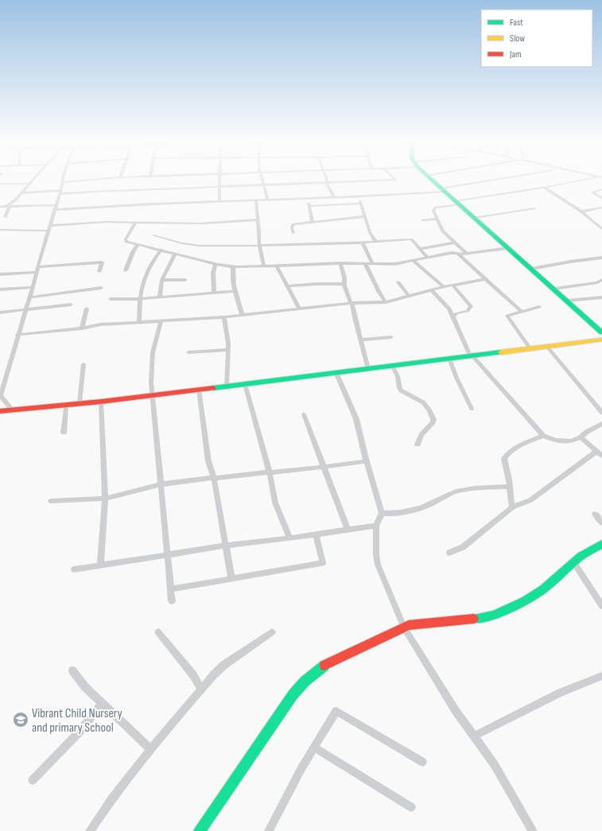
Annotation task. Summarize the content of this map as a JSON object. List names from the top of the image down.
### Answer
{
  "places": {
    "school or university": ["Vibrant Child Nursery and primary School"]
  },
  "legend": ["Fast", "Slow", "Jam"]
}
